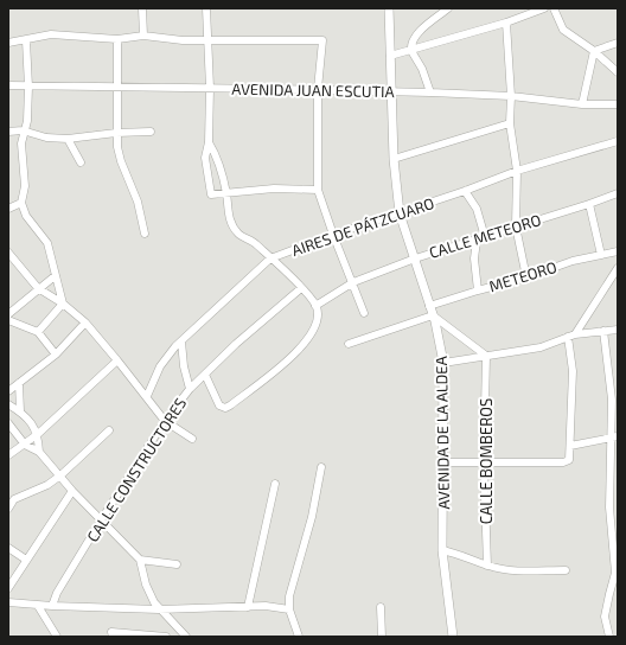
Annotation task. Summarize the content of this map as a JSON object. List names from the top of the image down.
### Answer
{
  "streets": {
    "main road": ["AVENIDA DE LA ALDEA"],
    "street": [
      "AVENIDA JUAN ESCUTIA",
      "AIRES DE PÁTZCUARO",
      "CALLE METEORO",
      "METEORO",
      "CALLE BOMBEROS",
      "CALLE CONSTRUCTORES"
    ]
  },
  "crossings": [
    ["AVENIDA JUAN ESCUTIA", "AVENIDA DE LA ALDEA"],
    ["AIRES DE PÁTZCUARO", "AVENIDA DE LA ALDEA"],
    ["CALLE METEORO", "AVENIDA DE LA ALDEA"],
    ["METEORO", "AVENIDA DE LA ALDEA"]
  ]
}
